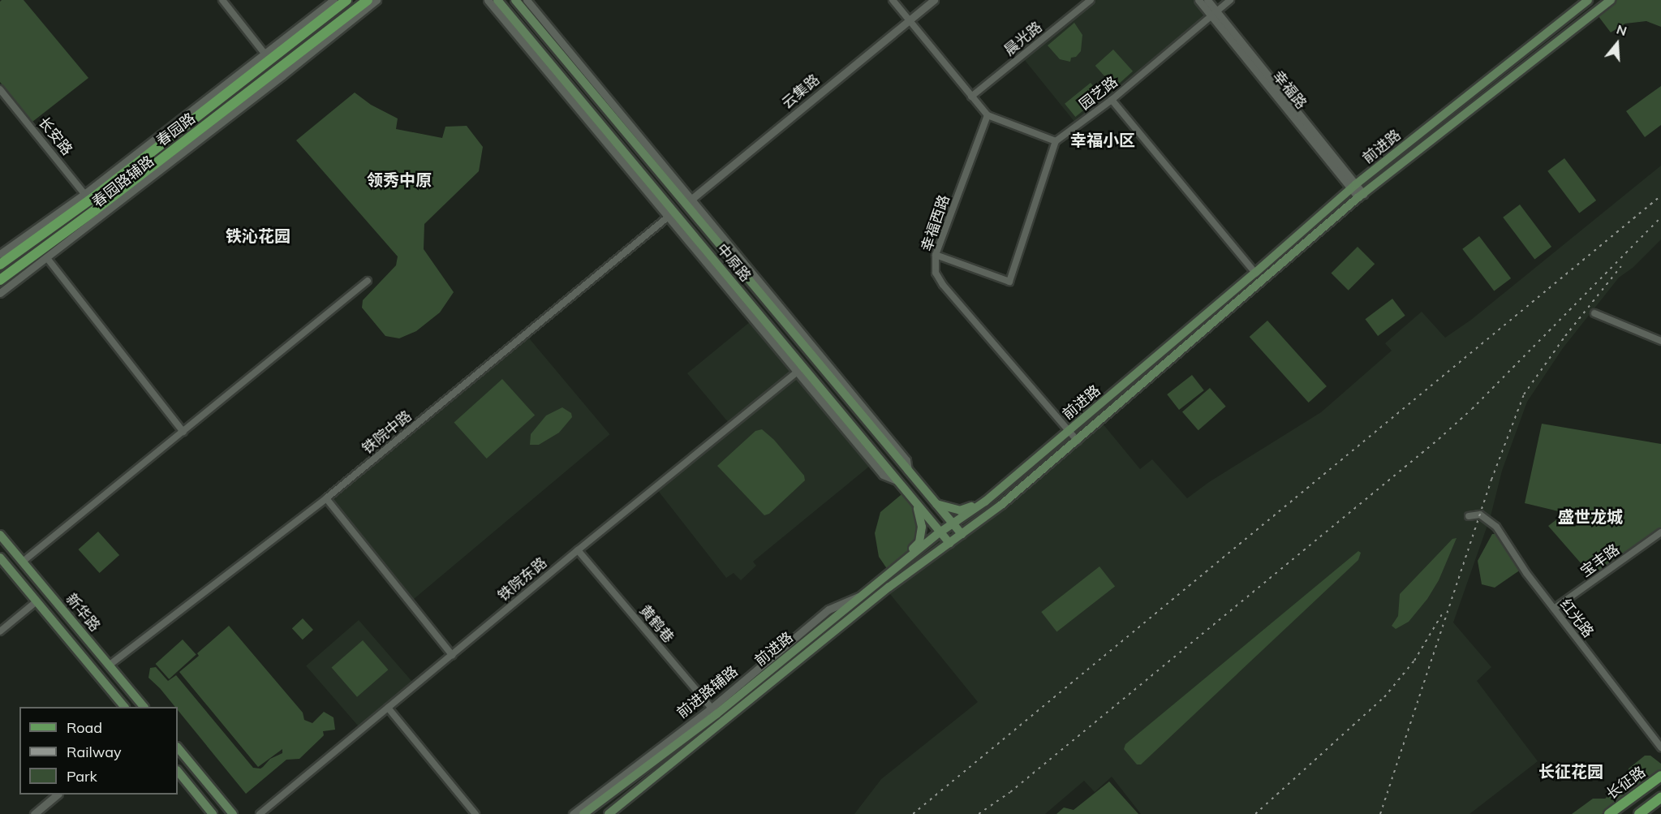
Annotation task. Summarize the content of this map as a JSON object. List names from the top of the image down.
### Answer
{
  "streets": {
    "main road": [
      "春园路",
      "前进路",
      "中原路",
      "新华路",
      "长征路"
    ],
    "street": [
      "晨光路",
      "幸福路",
      "云集路",
      "园艺路",
      "长安路",
      "春园路辅路",
      "幸福西路",
      "铁院中路",
      "宝丰路",
      "铁院东路",
      "红光路",
      "黄鹤巷",
      "前进路辅路"
    ]
  },
  "crossings": [
    ["幸福路", "园艺路"],
    ["幸福路", "前进路"],
    ["云集路", "中原路"],
    ["春园路", "长安路"],
    ["春园路", "春园路辅路"],
    ["长安路", "春园路辅路"],
    ["前进路", "幸福西路"],
    ["前进路", "中原路"],
    ["前进路", "黄鹤巷"],
    ["前进路", "前进路辅路"],
    ["中原路", "铁院中路"],
    ["中原路", "铁院东路"],
    ["铁院中路", "新华路"],
    ["宝丰路", "红光路"],
    ["铁院东路", "黄鹤巷"],
    ["黄鹤巷", "前进路辅路"]
  ],
  "districts": [
    "幸福小区",
    "领秀中原",
    "铁沁花园",
    "盛世龙城",
    "长征花园"
  ],
  "legend": ["Road", "Railway", "Park"],
  "north": "top"
}
